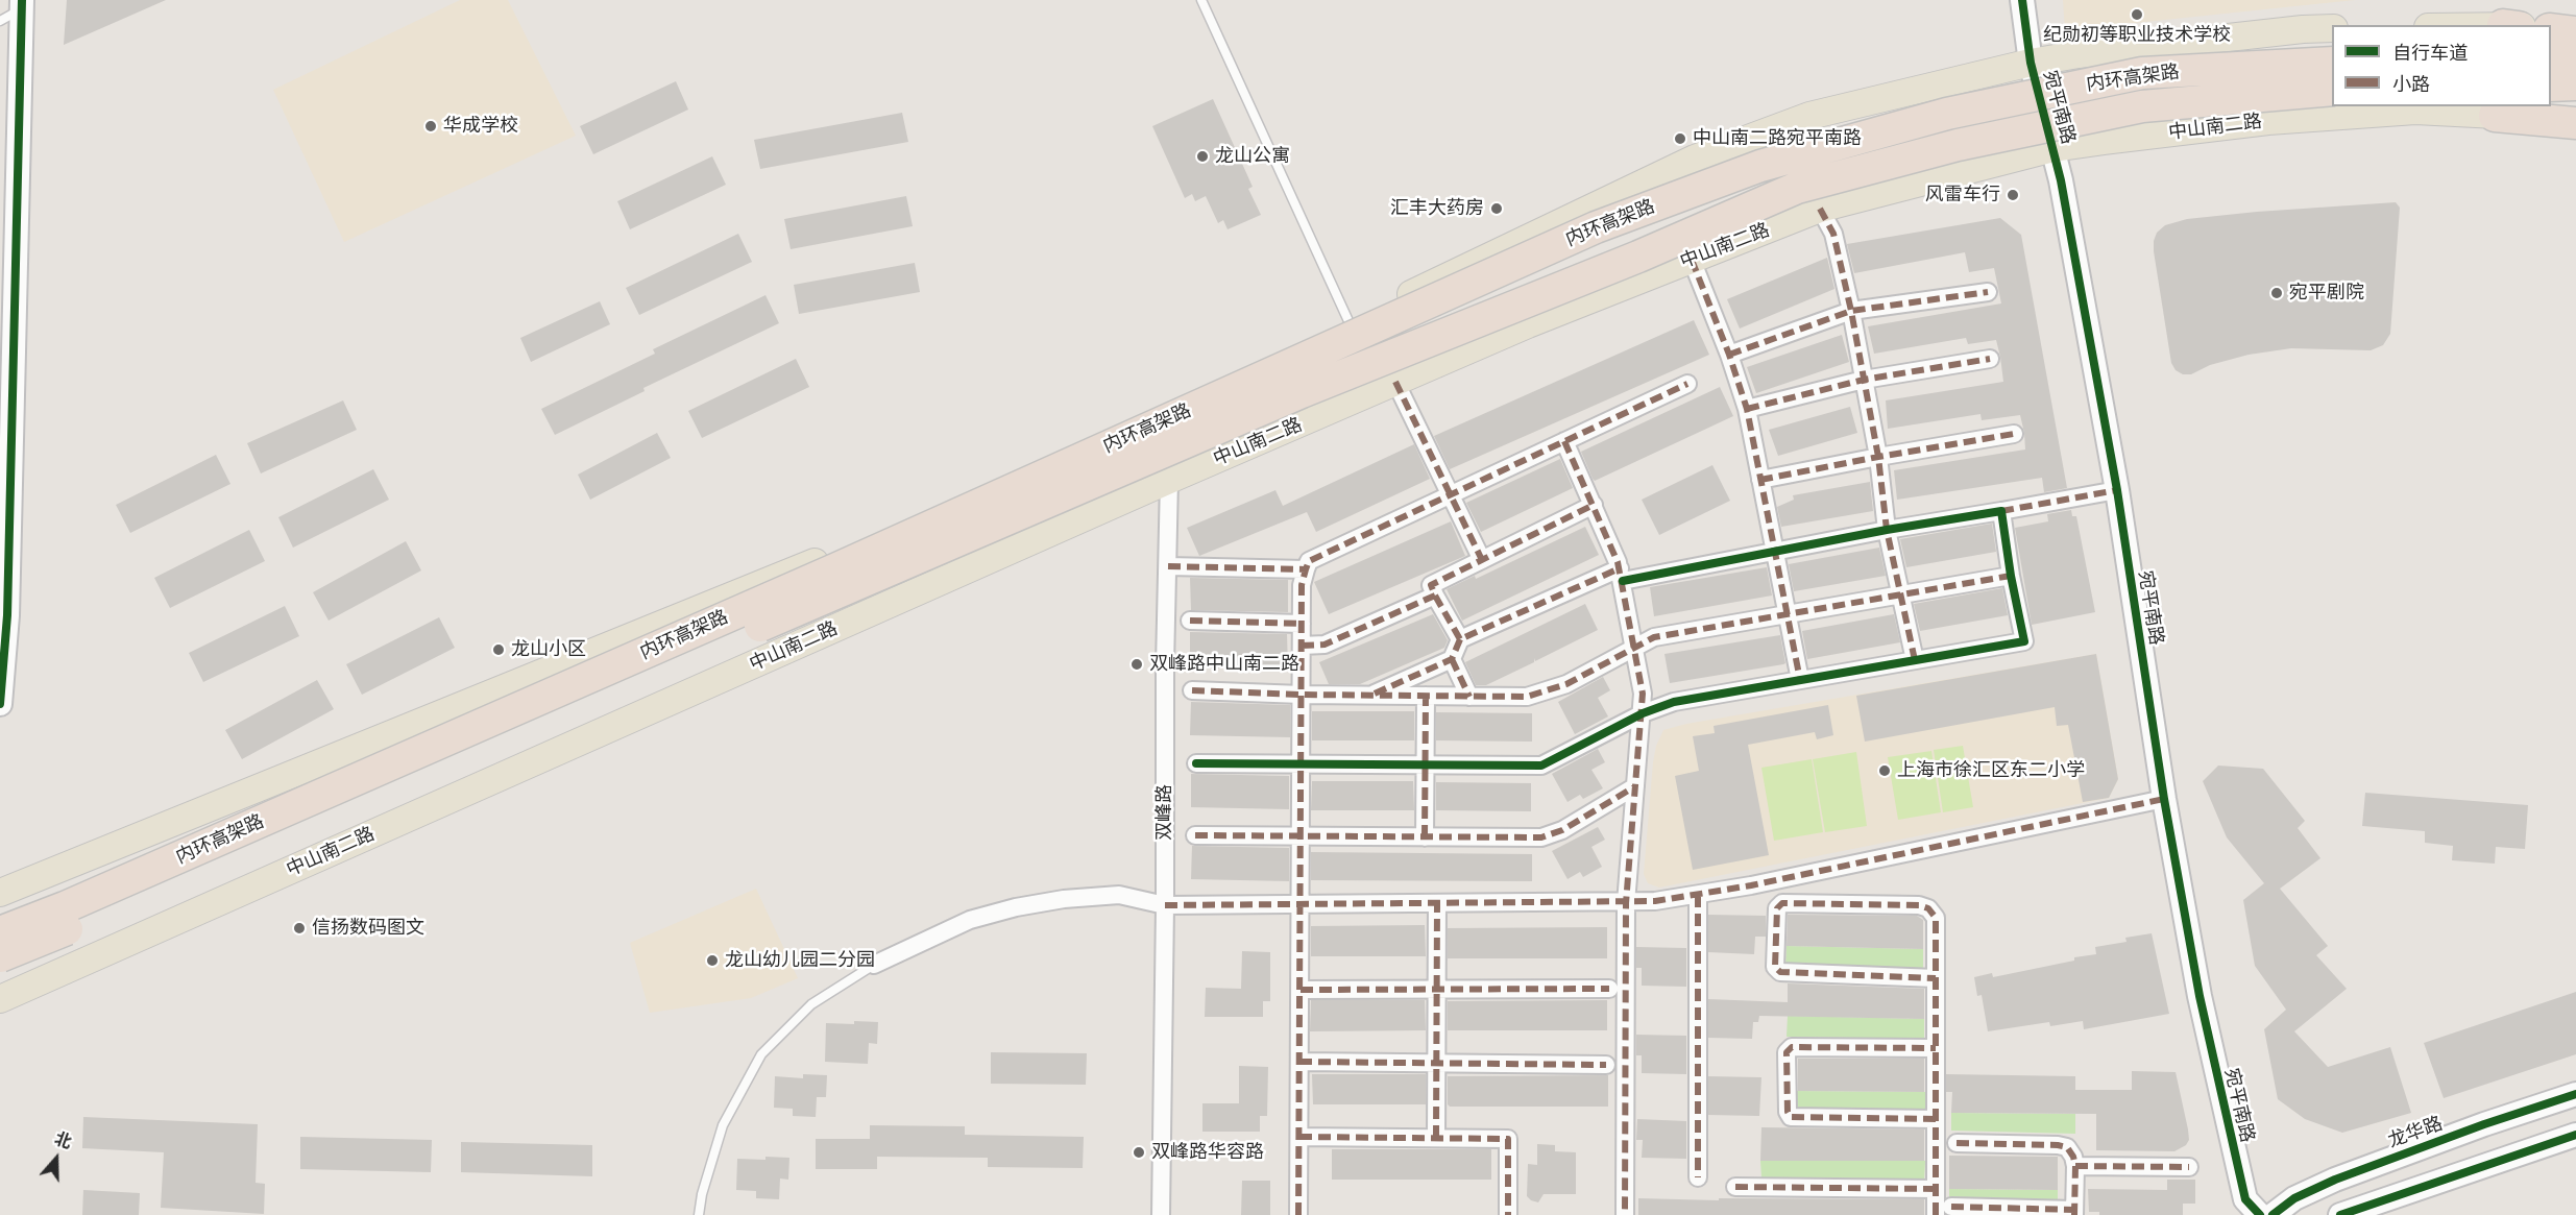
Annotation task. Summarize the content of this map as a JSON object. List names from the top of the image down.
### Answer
{
  "streets": {
    "highway": ["内环高架路"],
    "main road": ["宛平南路", "中山南二路", "龙华路"],
    "street": ["双峰路"]
  },
  "crossings": [
    ["宛平南路", "中山南二路"],
    ["中山南二路", "双峰路"]
  ],
  "places": [
    "纪勋初等职业技术学校",
    "华成学校",
    "中山南二路宛平南路",
    "龙山公寓",
    "风雷车行",
    "汇丰大药房",
    "宛平剧院",
    "龙山小区",
    "双峰路中山南二路",
    "上海市徐汇区东二小学",
    "信扬数码图文",
    "龙山幼儿园二分园",
    "双峰路华容路"
  ],
  "legend": ["自行车道", "小路"],
  "north": "top"
}
